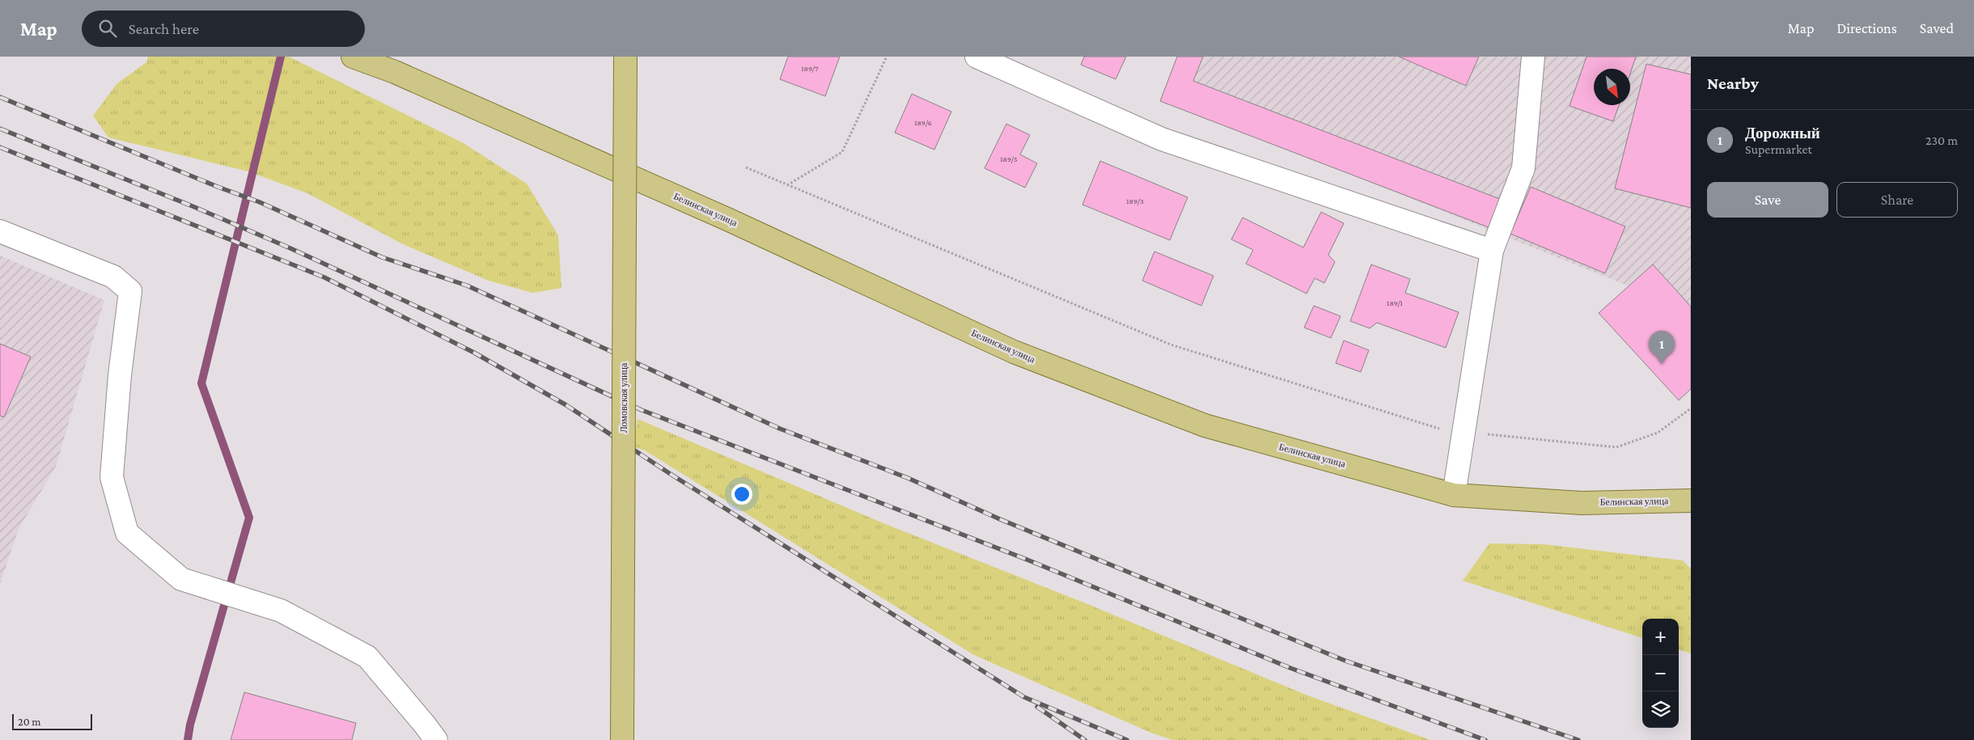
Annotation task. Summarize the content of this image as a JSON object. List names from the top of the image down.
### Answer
{
  "streets": {
    "main road": ["Белинская улица", "Ломовская улица"]
  },
  "house_numbers": [
    "189/7",
    "189/6",
    "189/5",
    "189/3",
    "189/1"
  ],
  "scale_bar": "20 m",
  "north": "bottom right",
  "page": {
    "header": "Map",
    "search": "Search here",
    "nav": ["Map", "Directions", "Saved"],
    "heading": "Nearby",
    "list": [
      {
        "mark": "1",
        "name": "Дорожный",
        "note": "Supermarket",
        "value": "230 m"
      }
    ],
    "buttons": ["Save", "Share"],
    "pins": "1",
    "map_buttons": ["+", "−"],
    "scale": "20 m"
  }
}
